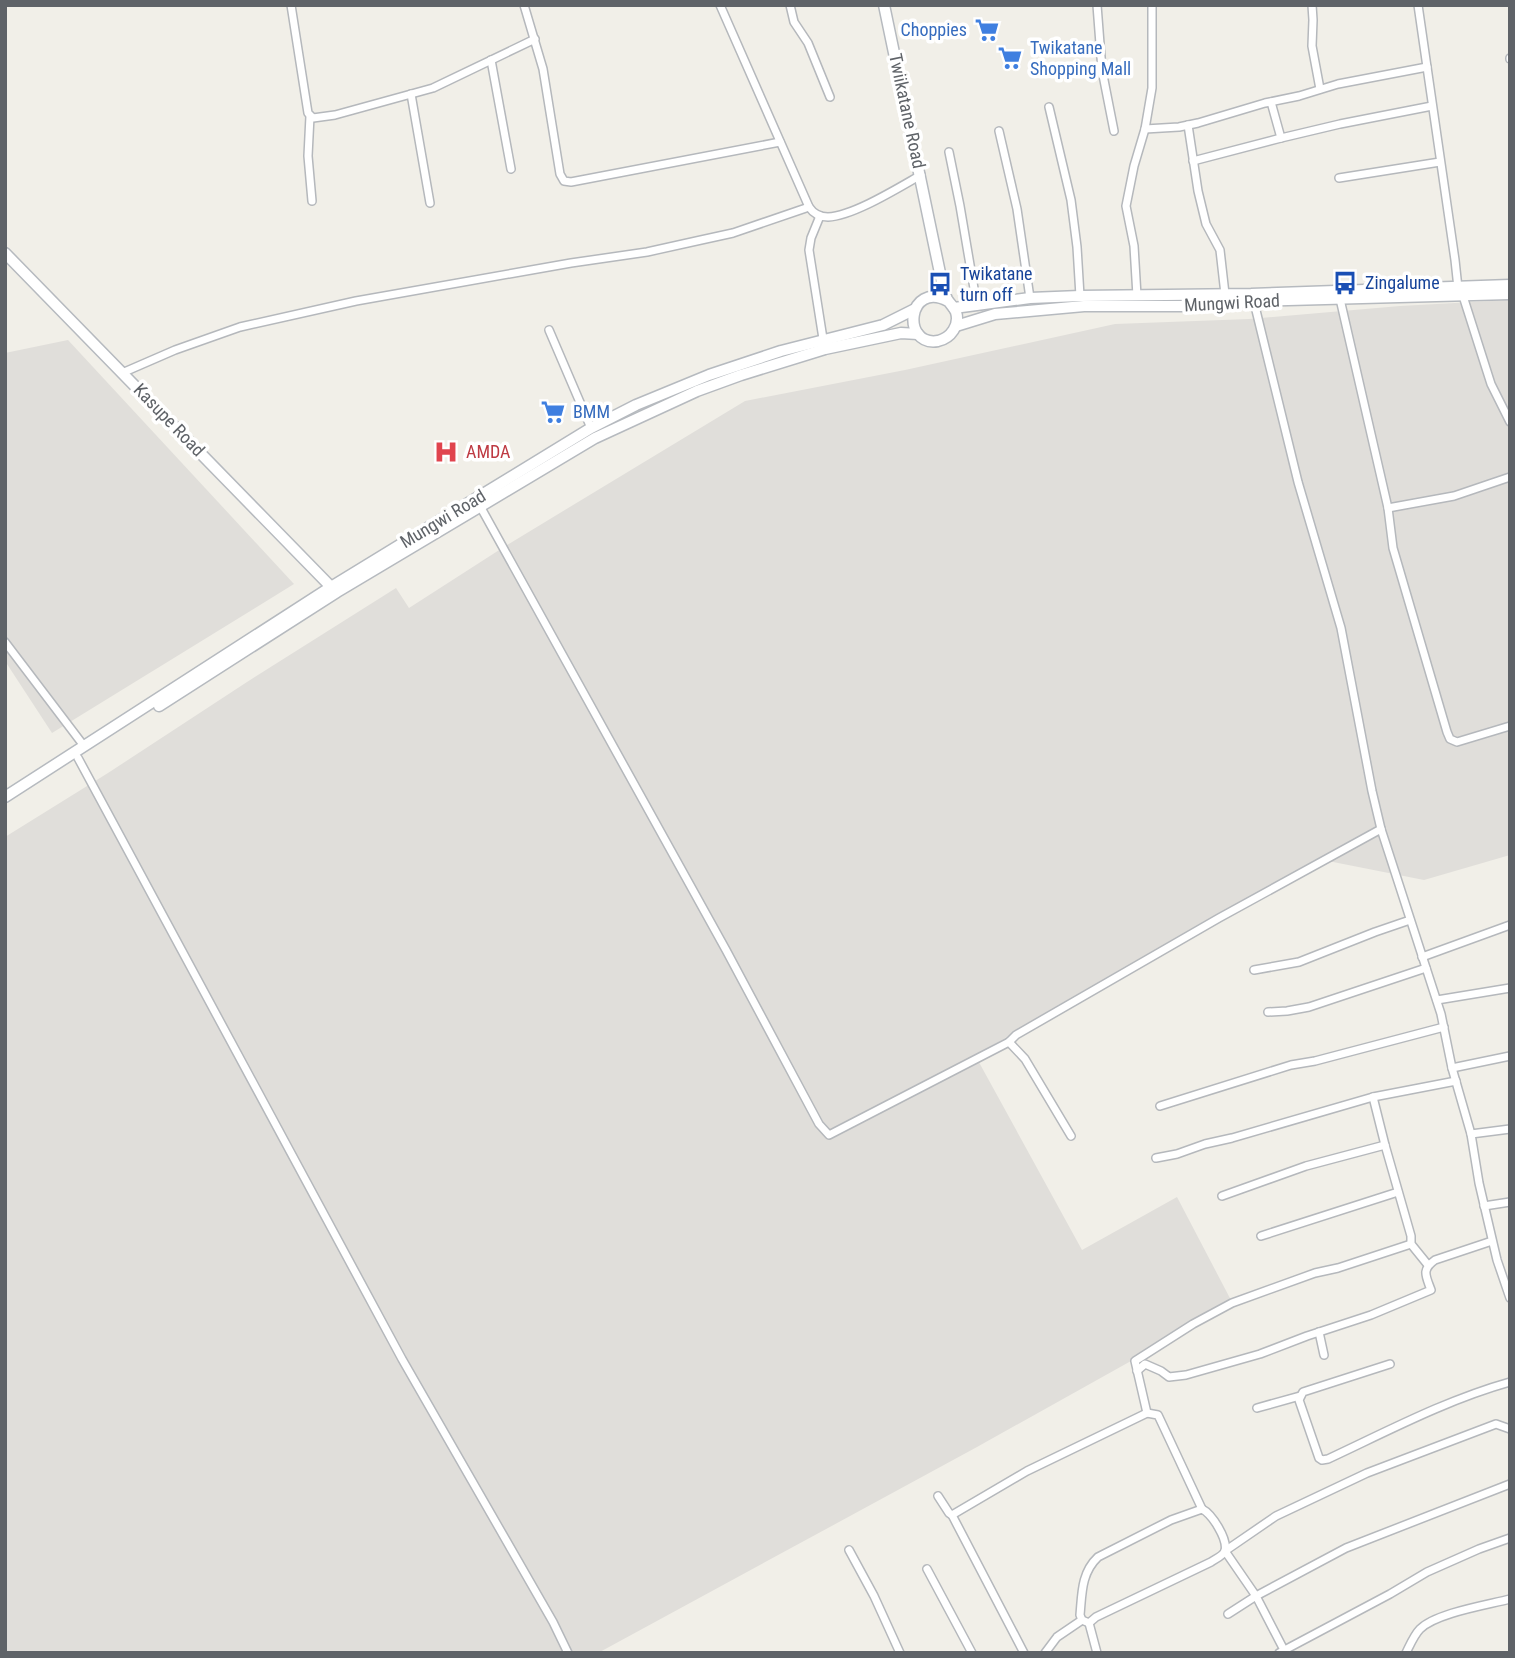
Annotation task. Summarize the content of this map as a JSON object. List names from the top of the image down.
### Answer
{
  "streets": {
    "main road": ["Twiikatane Road", "Mungwi Road", "Kasupe Road"]
  },
  "crossings": [
    ["Twiikatane Road", "Mungwi Road"],
    ["Mungwi Road", "Kasupe Road"]
  ],
  "places": {
    "supermarket": ["Choppies", "Twikatane Shopping Mall", "BMM"],
    "bus stop": ["Zingalume", "Twikatane turn off"],
    "hospital": ["AMDA"]
  }
}
